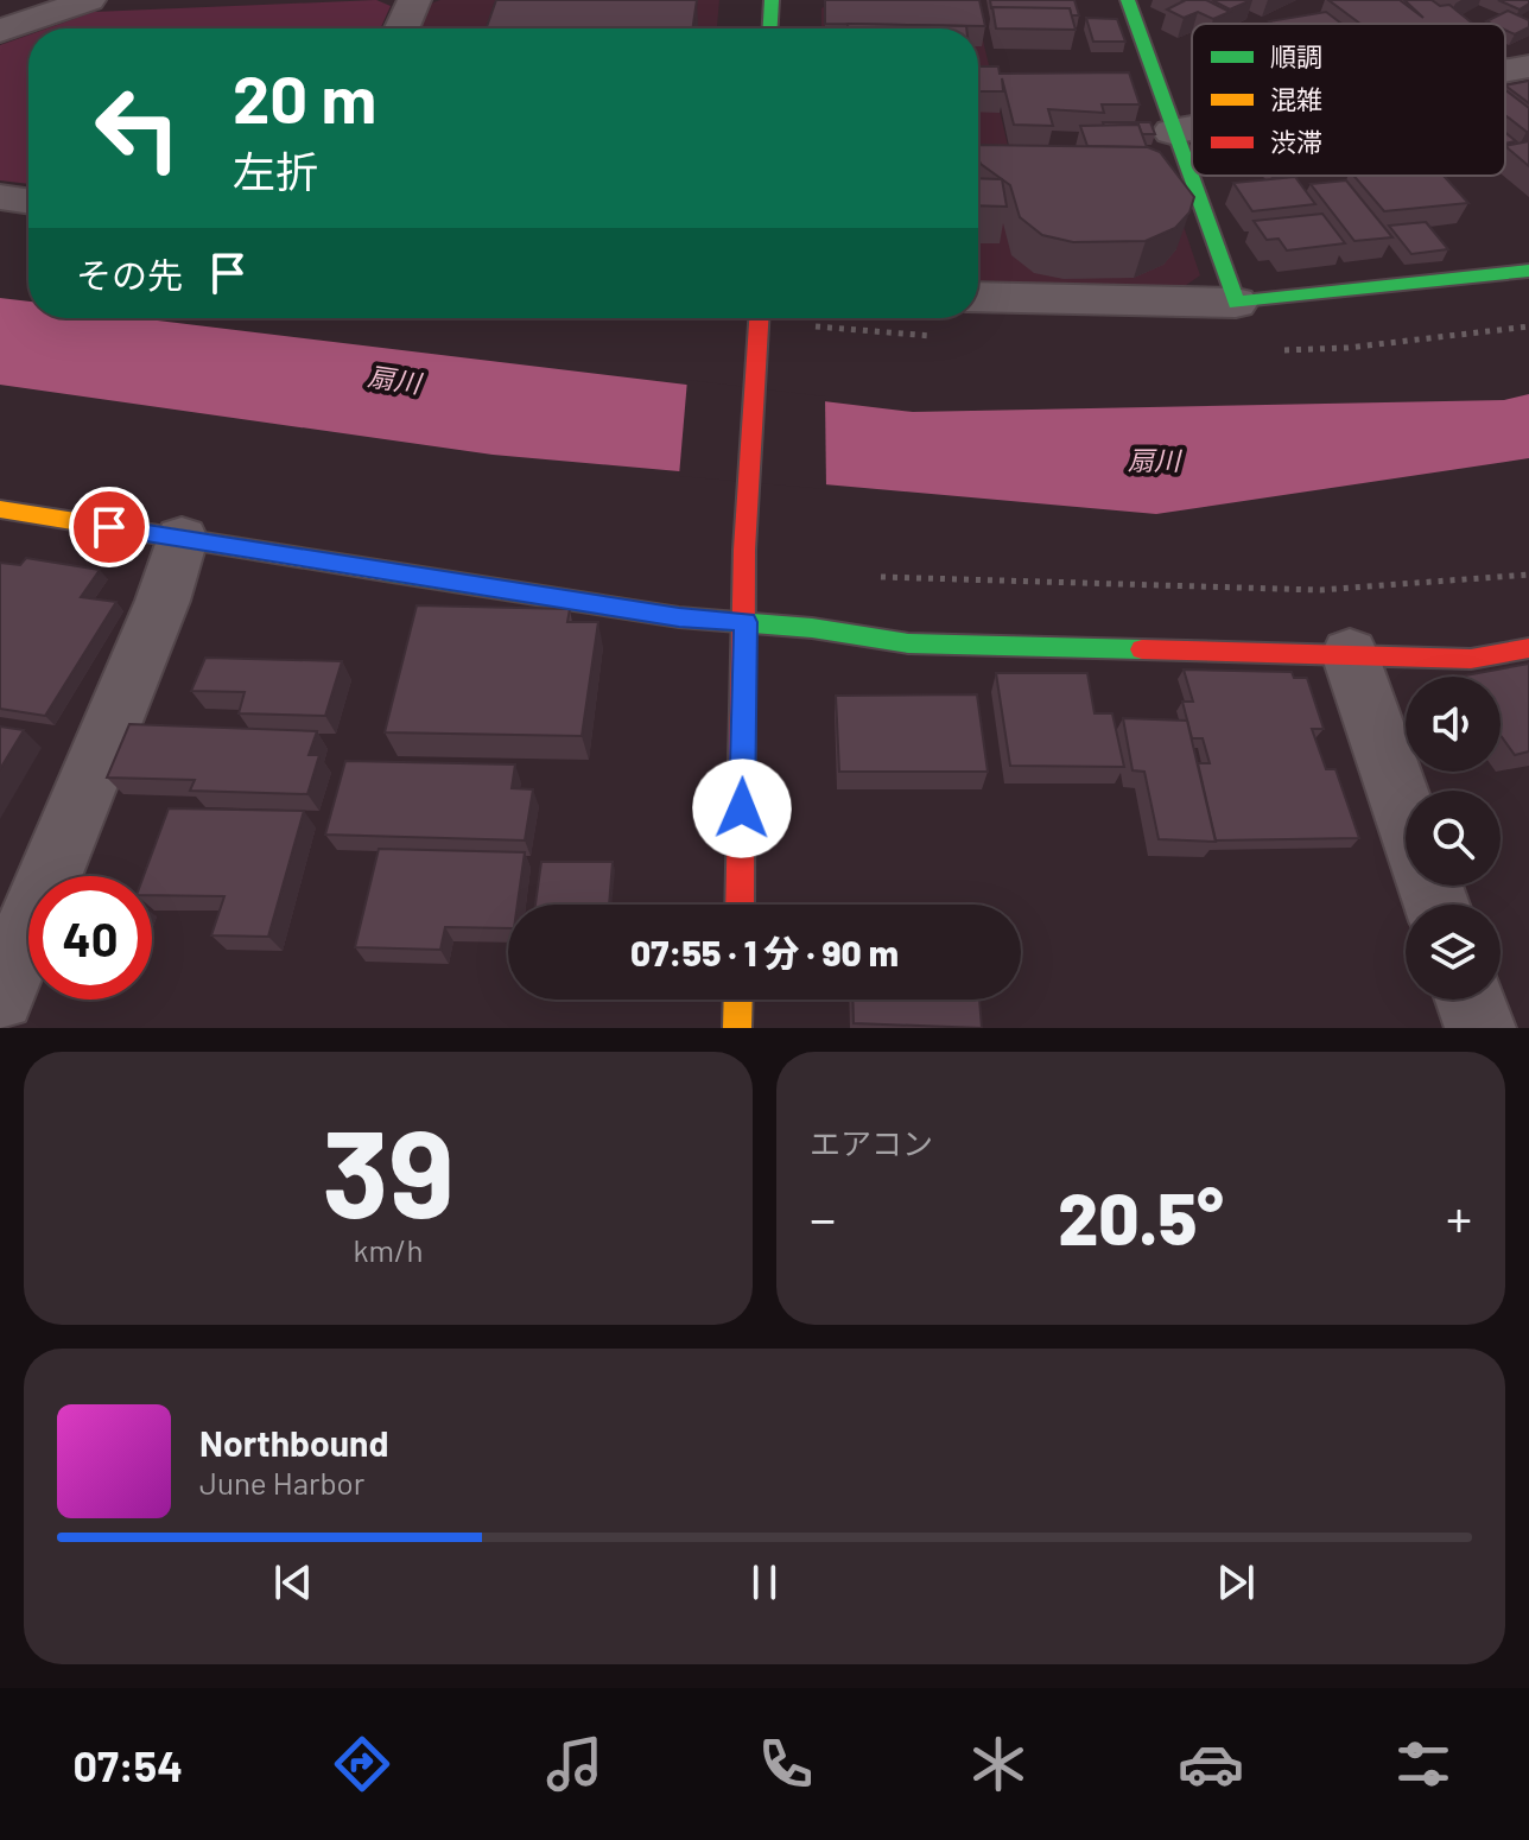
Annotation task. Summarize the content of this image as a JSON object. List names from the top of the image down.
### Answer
{
  "water": ["扇川"],
  "legend": ["順調", "混雑", "渋滞"],
  "page": {
    "turn": ["20 m", "左折"],
    "then": "その先",
    "limit": "40",
    "trip": "07:55 · 1 分 · 90 m",
    "tile": [
      ["39", "km/h"],
      "エアコン"
    ],
    "heat": ["−", "20.5°", "+"],
    "song": ["Northbound", "June Harbor"],
    "tabs": "07:54"
  }
}
